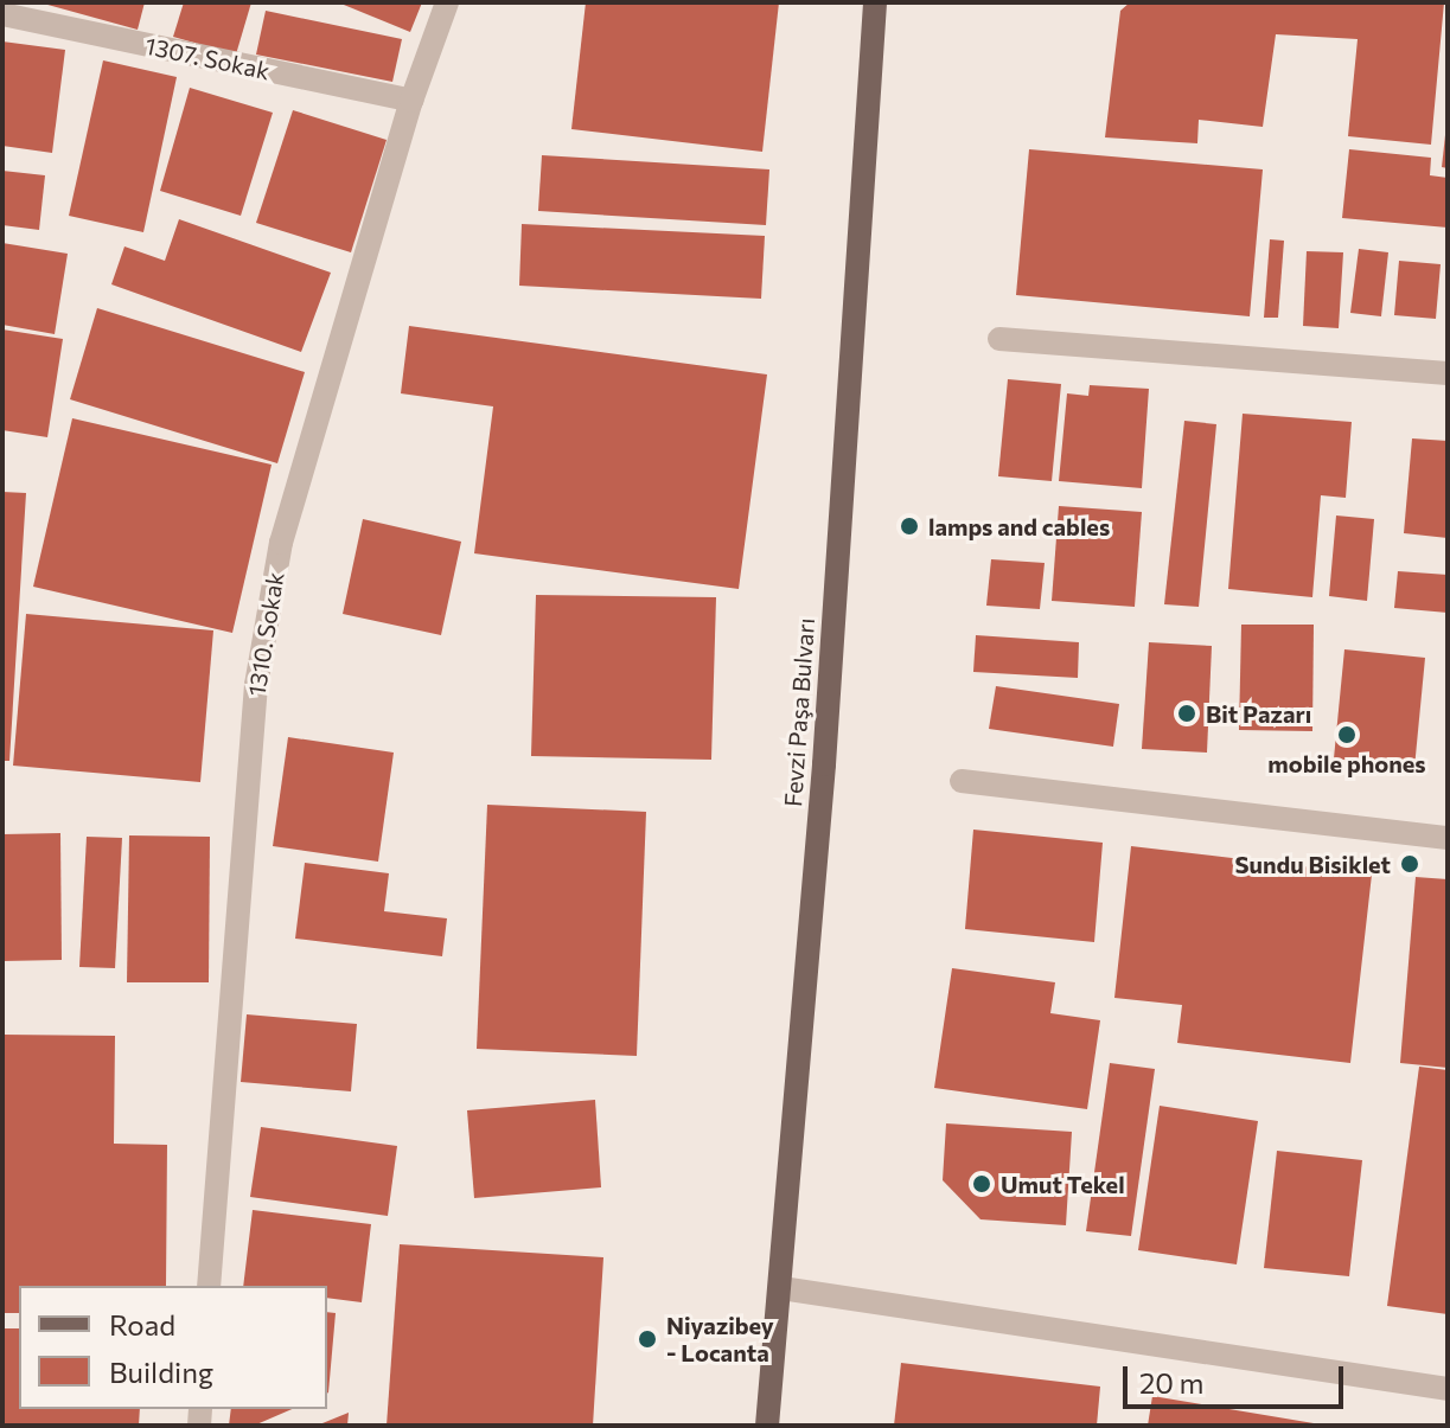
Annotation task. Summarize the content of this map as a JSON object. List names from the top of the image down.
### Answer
{
  "streets": {
    "main road": ["Fevzi Paşa Bulvarı"],
    "street": ["1307. Sokak", "1310. Sokak"]
  },
  "crossings": [
    ["1307. Sokak", "1310. Sokak"]
  ],
  "places": [
    "lamps and cables",
    "Bit Pazarı",
    "mobile phones",
    "Sundu Bisiklet",
    "Umut Tekel",
    "Niyazibey - Locanta"
  ],
  "legend": ["Road", "Building"],
  "scale_bar": "20 m"
}
